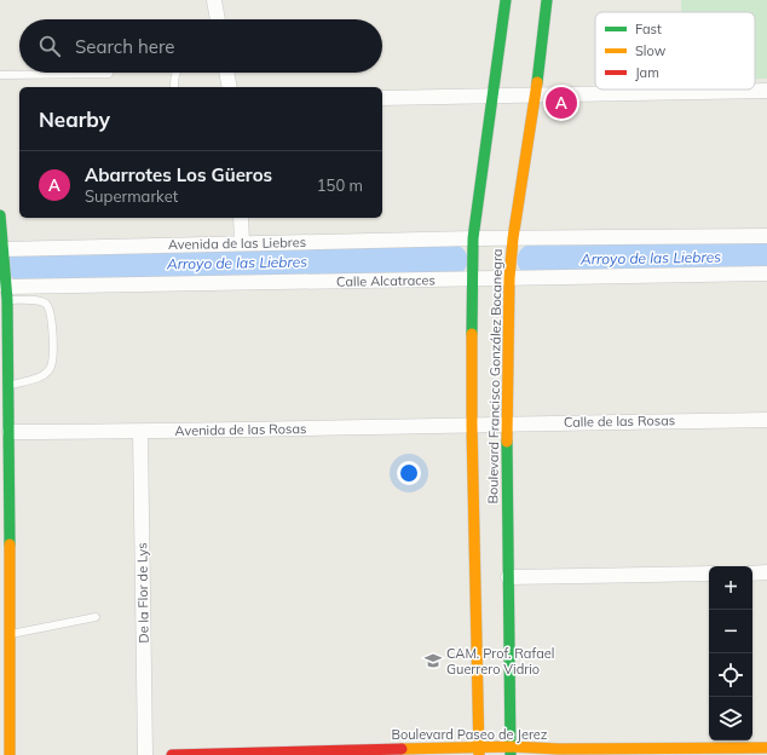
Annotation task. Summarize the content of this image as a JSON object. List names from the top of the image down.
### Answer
{
  "streets": {
    "main road": ["Boulevard Francisco González Bocanegra", "Boulevard Paseo de Jerez"],
    "street": [
      "Avenida de las Liebres",
      "Calle Alcatraces",
      "Calle de las Rosas",
      "Avenida de las Rosas",
      "De la Flor de Lys"
    ]
  },
  "crossings": [
    ["Avenida de las Liebres", "Boulevard Francisco González Bocanegra"],
    ["Calle Alcatraces", "Boulevard Francisco González Bocanegra"],
    ["Boulevard Francisco González Bocanegra", "Calle de las Rosas"],
    ["Boulevard Francisco González Bocanegra", "Avenida de las Rosas"],
    ["Boulevard Francisco González Bocanegra", "Boulevard Paseo de Jerez"],
    ["Calle de las Rosas", "Avenida de las Rosas"],
    ["Avenida de las Rosas", "De la Flor de Lys"]
  ],
  "water": ["Arroyo de las Liebres"],
  "places": {
    "school or university": ["CAM. Prof. Rafael Guerrero Vidrio"]
  },
  "legend": ["Fast", "Slow", "Jam"],
  "page": {
    "search": "Search here",
    "pins": "A",
    "heading": "Nearby",
    "list": [
      {
        "mark": "A",
        "name": "Abarrotes Los Güeros",
        "note": "Supermarket",
        "value": "150 m"
      }
    ],
    "map_buttons": ["+", "−"]
  }
}
